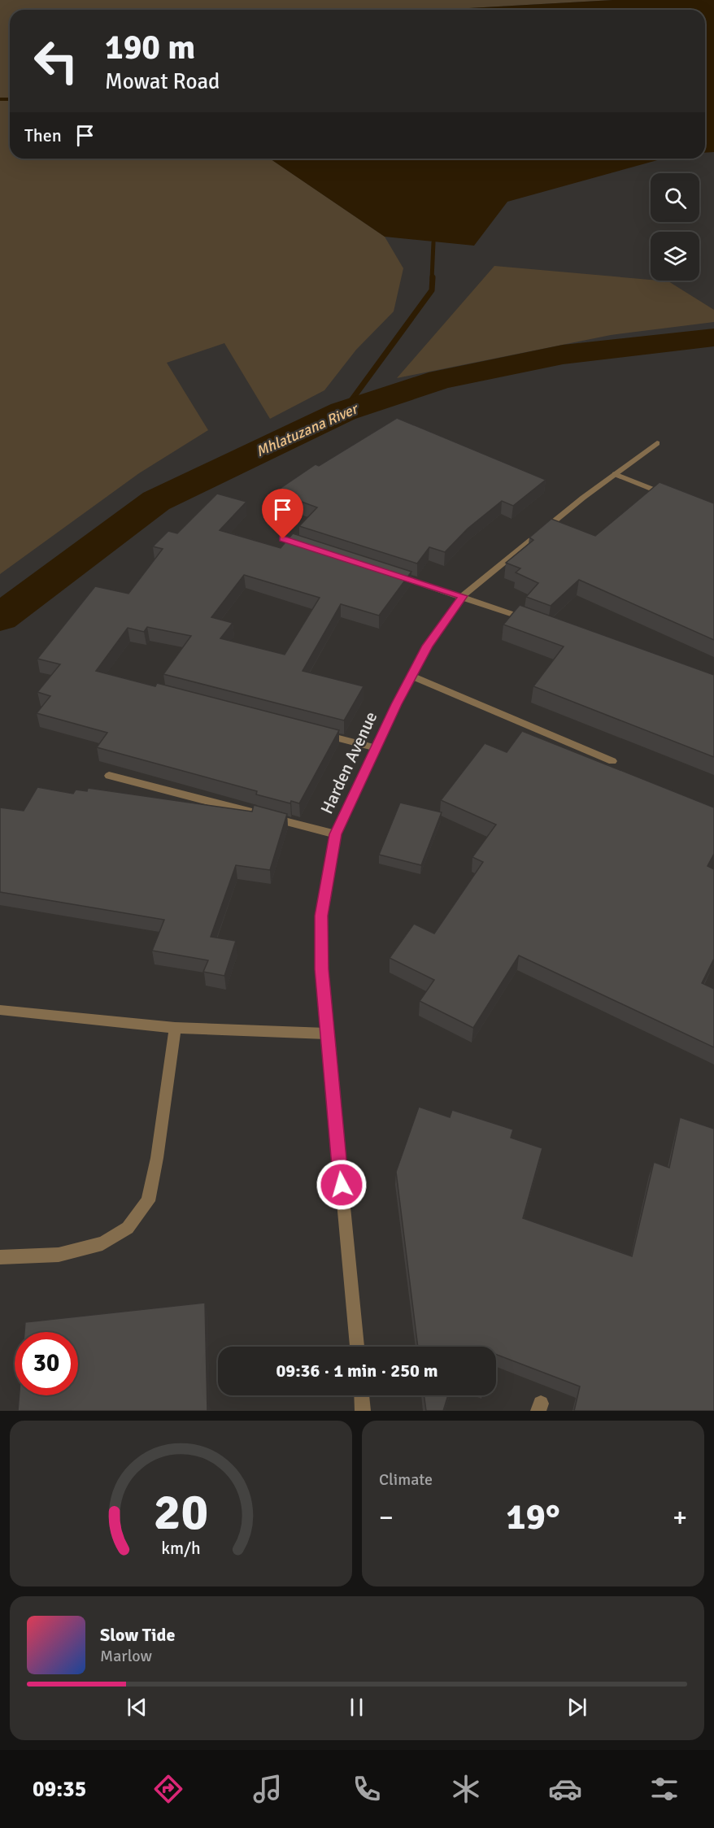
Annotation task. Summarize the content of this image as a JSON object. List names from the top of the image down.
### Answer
{
  "streets": {
    "street": ["Harden Avenue"]
  },
  "water": ["Mhlatuzana River"],
  "page": {
    "turn": ["190 m", "Mowat Road"],
    "then": "Then",
    "limit": "30",
    "trip": "09:36 · 1 min · 250 m",
    "tile": "Climate",
    "heat": ["−", "19°", "+"],
    "song": ["Slow Tide", "Marlow"],
    "tabs": "09:35",
    "gauge": ["20", "km/h"]
  }
}
